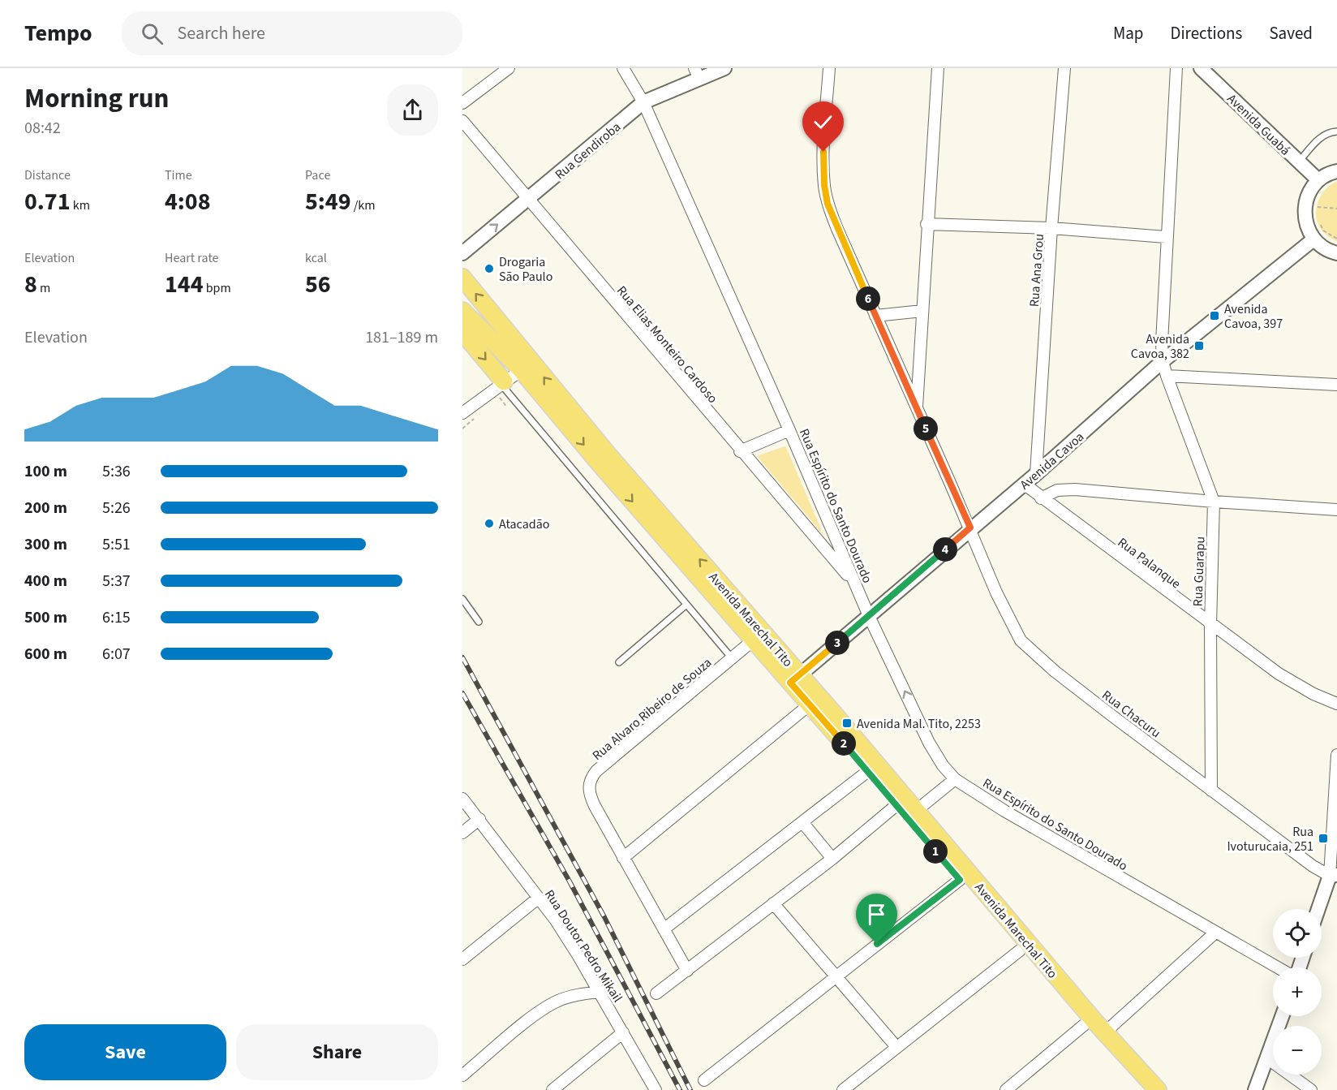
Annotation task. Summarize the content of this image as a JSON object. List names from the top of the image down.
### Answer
{
  "streets": {
    "main road": ["Avenida Marechal Tito"],
    "street": [
      "Avenida Guabá",
      "Rua Gendiroba",
      "Rua Ana Grou",
      "Rua Elias Monteiro Cardoso",
      "Avenida Cavoa",
      "Rua Espírito do Santo Dourado",
      "Rua Palanque",
      "Rua Guarapu",
      "Rua Alvaro Ribeiro de Souza",
      "Rua Chacuru",
      "Rua Doutor Pedro Mikail"
    ]
  },
  "crossings": [
    ["Rua Gendiroba", "Rua Elias Monteiro Cardoso"],
    ["Rua Gendiroba", "Rua Espírito do Santo Dourado"],
    ["Rua Ana Grou", "Avenida Cavoa"],
    ["Rua Elias Monteiro Cardoso", "Rua Espírito do Santo Dourado"],
    ["Avenida Cavoa", "Rua Espírito do Santo Dourado"],
    ["Avenida Cavoa", "Rua Palanque"],
    ["Avenida Cavoa", "Rua Guarapu"],
    ["Avenida Cavoa", "Avenida Marechal Tito"],
    ["Avenida Cavoa", "Rua Chacuru"],
    ["Rua Palanque", "Rua Guarapu"],
    ["Rua Guarapu", "Rua Chacuru"],
    ["Avenida Marechal Tito", "Rua Alvaro Ribeiro de Souza"]
  ],
  "places": {
    "other": ["Drogaria São Paulo", "Atacadão"],
    "transit": [
      "Avenida Cavoa, 397",
      "Avenida Cavoa, 382",
      "Avenida Mal. Tito, 2253",
      "Rua Ivoturucaia, 251"
    ]
  },
  "page": {
    "header": "Tempo",
    "search": "Search here",
    "nav": ["Map", "Directions", "Saved"],
    "heading": ["Morning run", "08:42"],
    "stats": [
      ["Distance", "0.71 km"],
      ["Time", "4:08"],
      ["Pace", "5:49 /km"],
      ["Elevation", "8 m"],
      ["Heart rate", "144 bpm"],
      ["kcal", "56"]
    ],
    "pins": [
      "6",
      "5",
      "4",
      "3",
      "2",
      "1"
    ],
    "chart": ["Elevation", "181–189 m"],
    "list": [
      {
        "name": "100 m",
        "note": "5:36"
      },
      {
        "name": "200 m",
        "note": "5:26"
      },
      {
        "name": "300 m",
        "note": "5:51"
      },
      {
        "name": "400 m",
        "note": "5:37"
      },
      {
        "name": "500 m",
        "note": "6:15"
      },
      {
        "name": "600 m",
        "note": "6:07"
      }
    ],
    "map_buttons": ["+", "−"],
    "buttons": ["Save", "Share"]
  }
}
